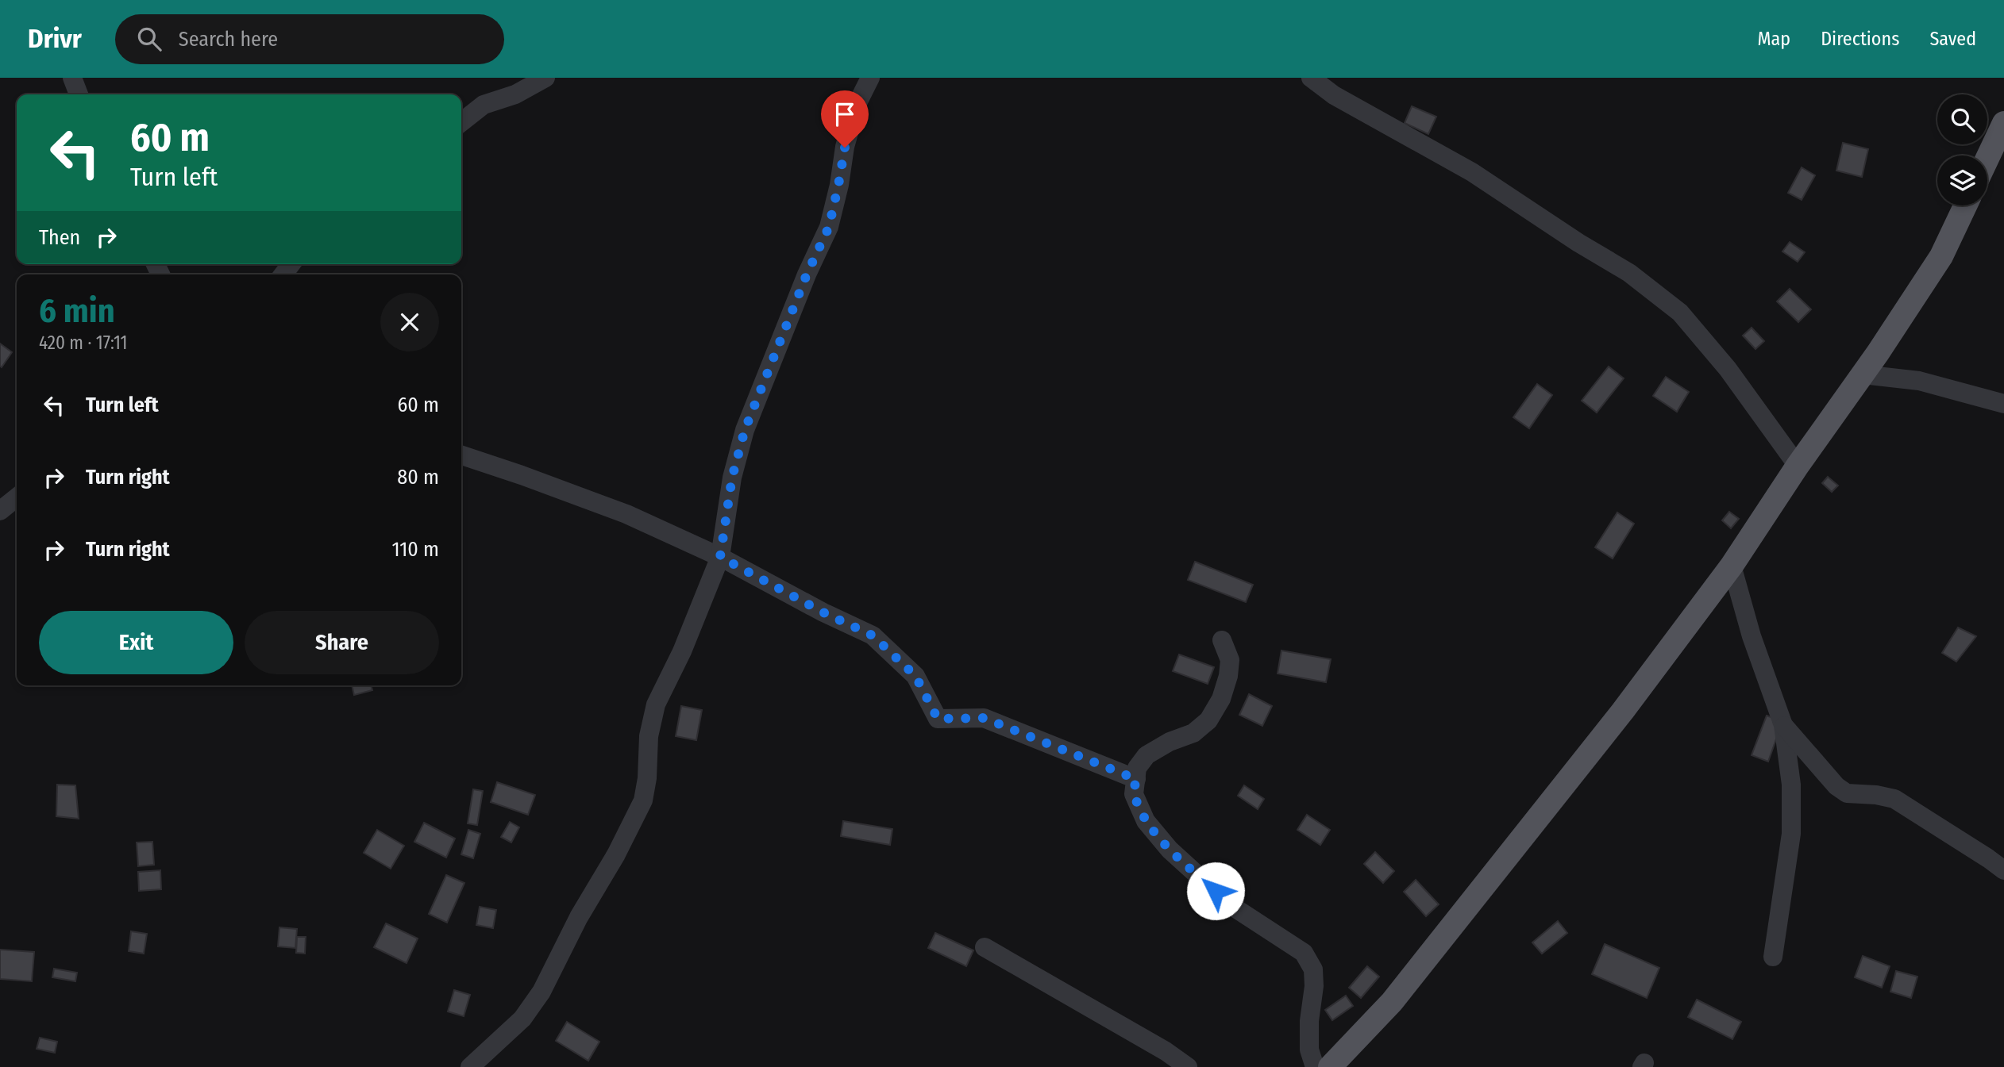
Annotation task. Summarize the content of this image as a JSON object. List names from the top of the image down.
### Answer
{
  "page": {
    "header": "Drivr",
    "search": "Search here",
    "nav": ["Map", "Directions", "Saved"],
    "turn": ["60 m", "Turn left"],
    "then": "Then",
    "heading": ["6 min", "420 m · 17:11"],
    "list": [
      {
        "name": "Turn left",
        "value": "60 m"
      },
      {
        "name": "Turn right",
        "value": "80 m"
      },
      {
        "name": "Turn right",
        "value": "110 m"
      }
    ],
    "buttons": ["Exit", "Share"]
  }
}
